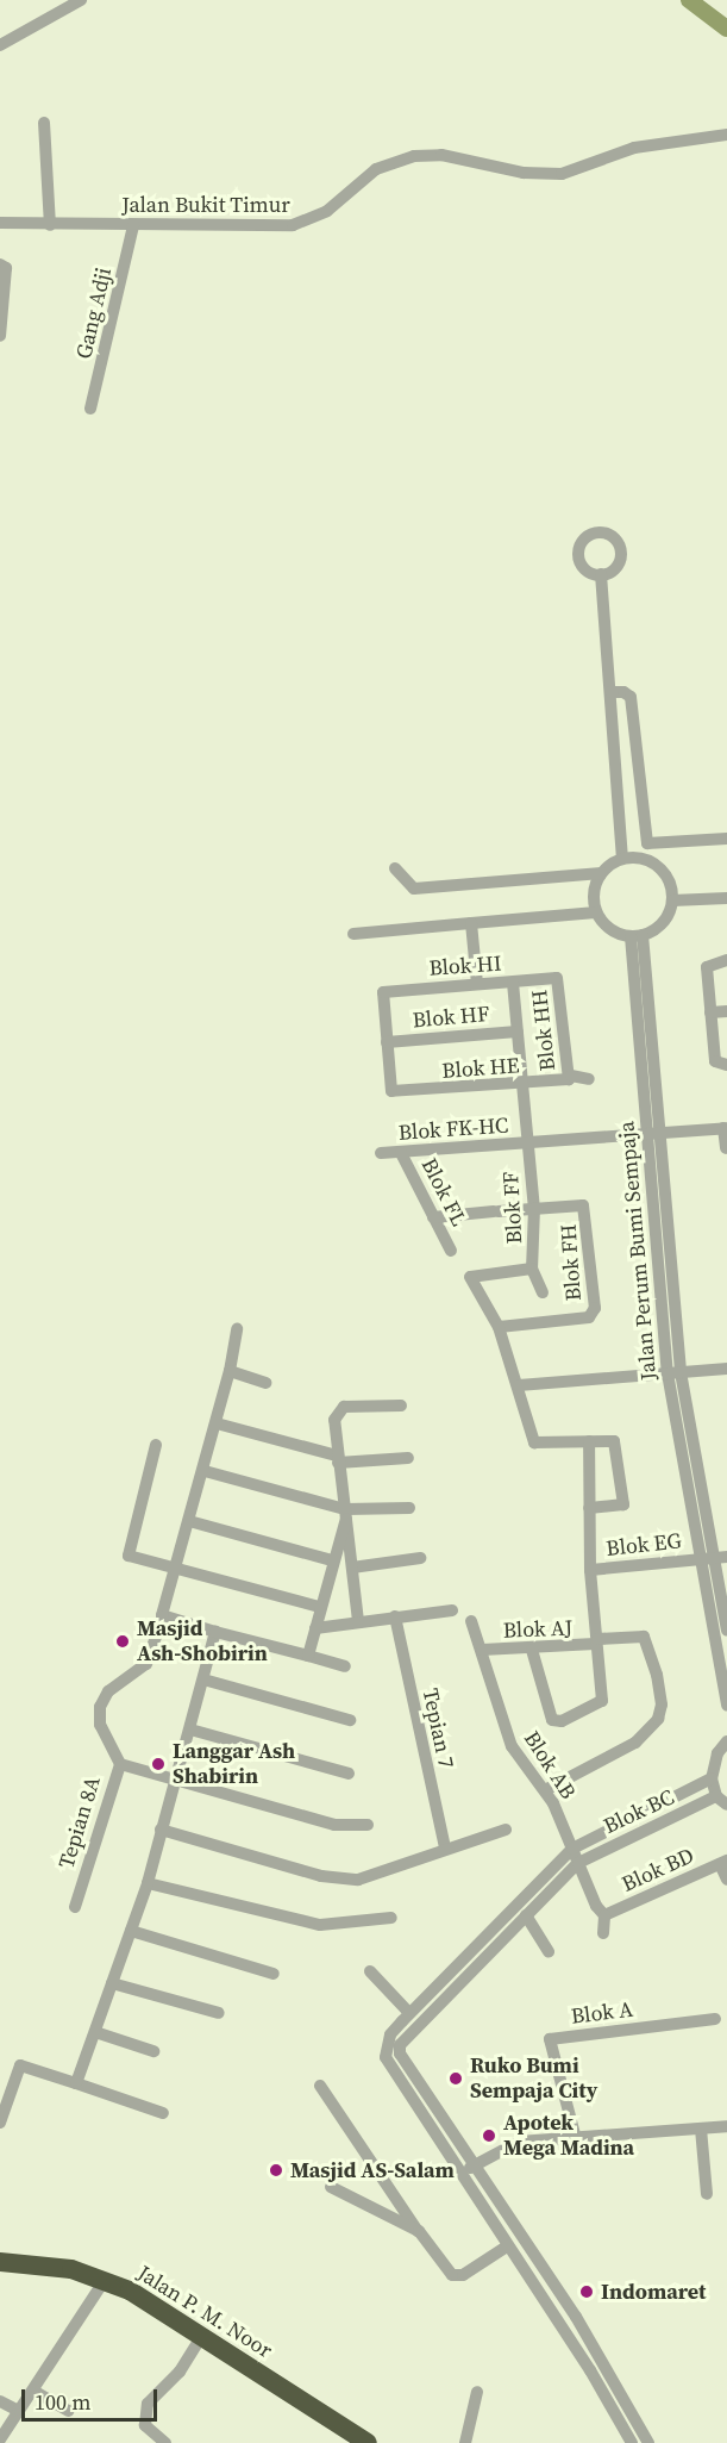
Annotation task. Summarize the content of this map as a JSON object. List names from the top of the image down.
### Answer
{
  "streets": {
    "highway": ["Jalan P. M. Noor"],
    "street": [
      "Jalan Bukit Timur",
      "Gang Adji",
      "Blok HI",
      "Blok HF",
      "Blok HH",
      "Blok HE",
      "Blok FK-HC",
      "Blok FL",
      "Blok FF",
      "Jalan Perum Bumi Sempaja",
      "Blok FH",
      "Blok EG",
      "Blok AJ",
      "Tepian 7",
      "Blok AB",
      "Blok BC",
      "Tepian 8A",
      "Blok BD",
      "Blok A"
    ]
  },
  "crossings": [
    ["Jalan Bukit Timur", "Gang Adji"],
    ["Blok HI", "Blok HF"],
    ["Blok HI", "Blok HH"],
    ["Blok HI", "Blok HE"],
    ["Blok HI", "Blok FF"],
    ["Blok HF", "Blok HE"],
    ["Blok HF", "Blok FF"],
    ["Blok HH", "Blok HE"],
    ["Blok HE", "Blok FF"],
    ["Blok FK-HC", "Blok FL"],
    ["Blok FK-HC", "Blok FF"],
    ["Blok FK-HC", "Jalan Perum Bumi Sempaja"],
    ["Blok FF", "Blok FH"],
    ["Jalan Perum Bumi Sempaja", "Blok EG"],
    ["Blok AJ", "Blok AB"],
    ["Blok AB", "Blok BC"],
    ["Blok AB", "Blok BD"]
  ],
  "places": [
    "Masjid Ash-Shobirin",
    "Langgar Ash Shabirin",
    "Ruko Bumi Sempaja City",
    "Apotek Mega Madina",
    "Masjid AS-Salam",
    "Indomaret"
  ],
  "scale_bar": "100 m"
}
